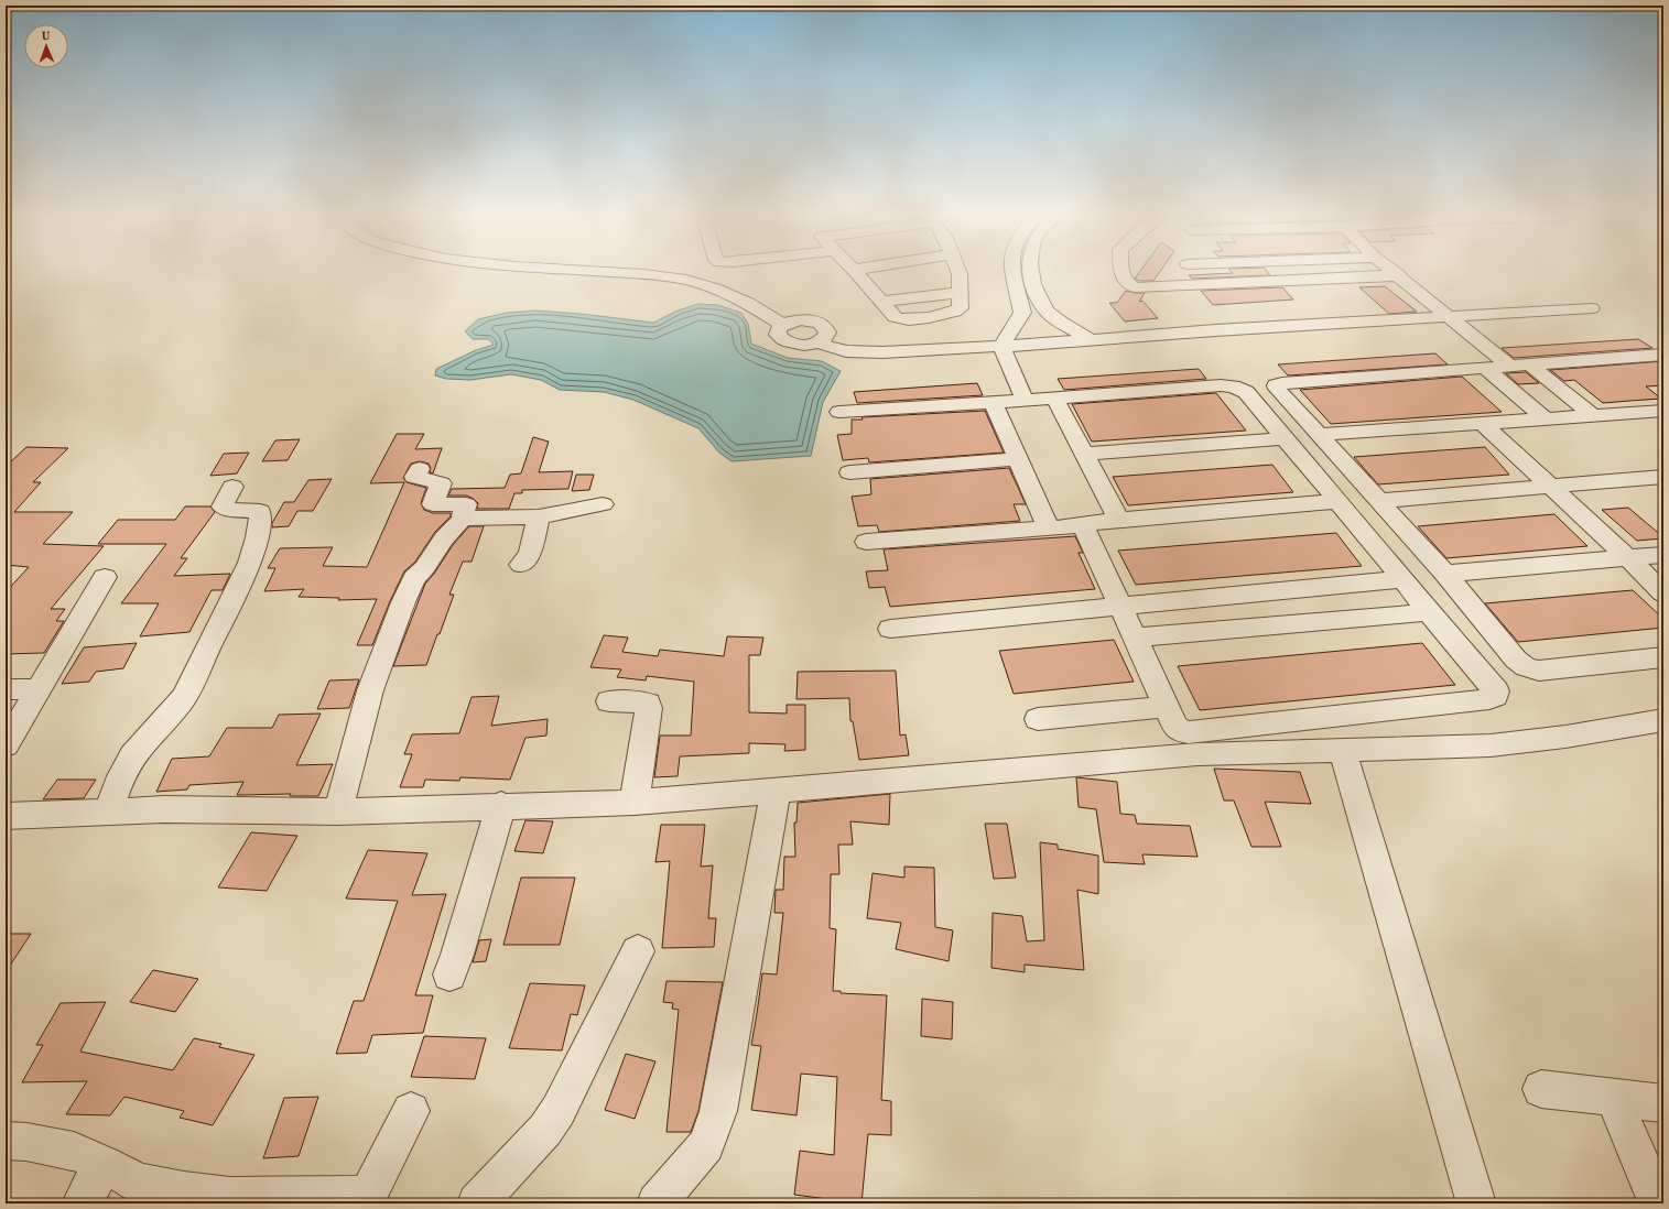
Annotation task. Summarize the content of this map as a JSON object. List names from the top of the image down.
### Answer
{
  "north": "top"
}
